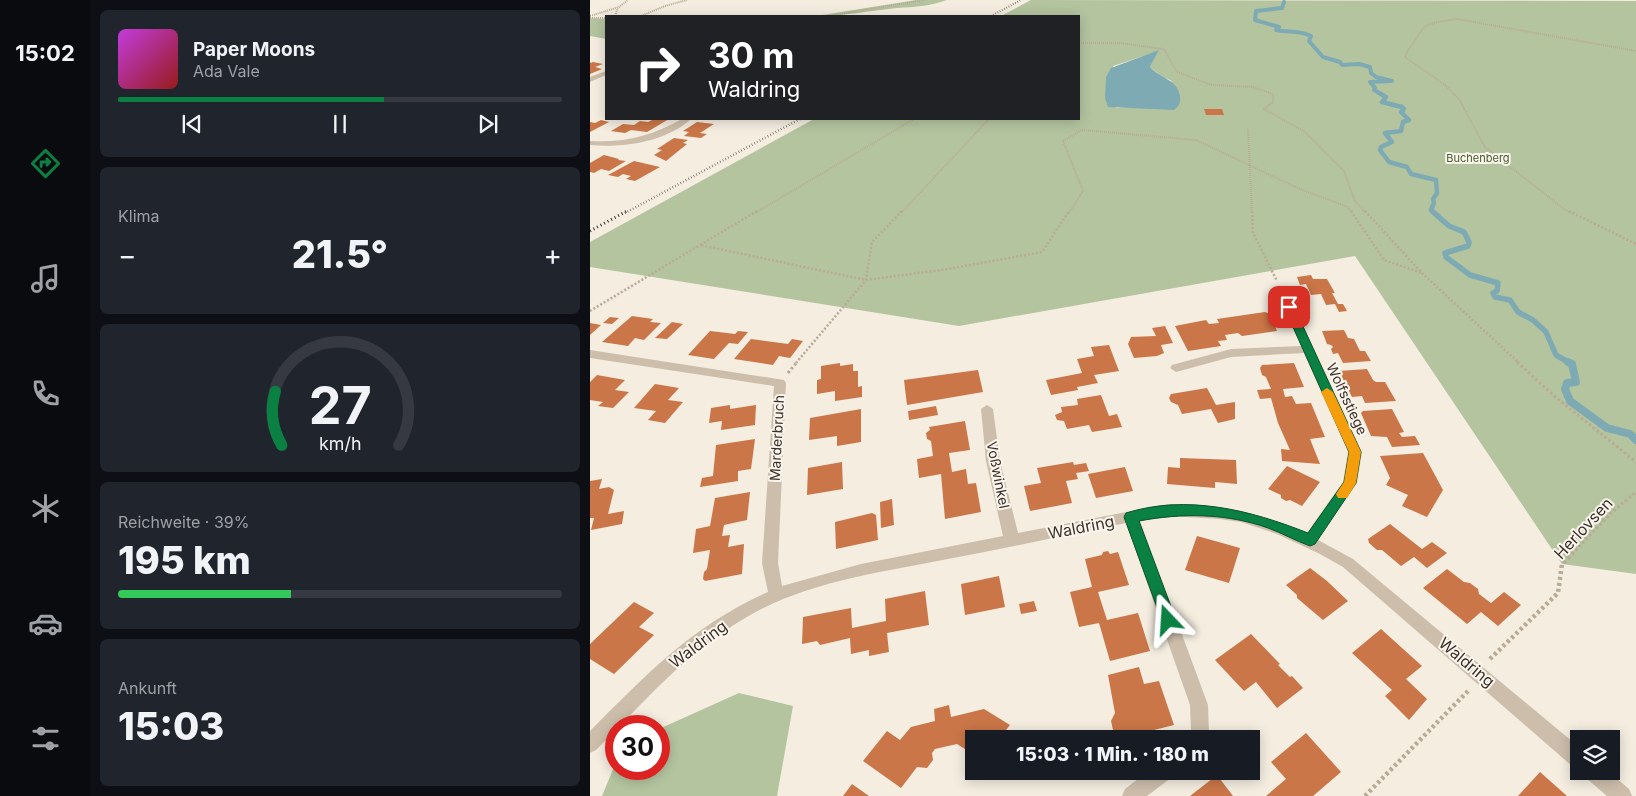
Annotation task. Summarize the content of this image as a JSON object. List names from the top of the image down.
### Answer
{
  "streets": {
    "street": [
      "Wolfsstiege",
      "Marderbruch",
      "Voßwinkel",
      "Waldring"
    ],
    "path": ["Herlovsen"]
  },
  "crossings": [
    ["Wolfsstiege", "Waldring"],
    ["Marderbruch", "Waldring"],
    ["Voßwinkel", "Waldring"],
    ["Waldring", "Herlovsen"]
  ],
  "parks": ["Buchenberg"],
  "page": {
    "tabs": "15:02",
    "turn": ["30 m", "Waldring"],
    "song": ["Paper Moons", "Ada Vale"],
    "tile": [
      "Klima",
      ["Reichweite · 39%", "195 km"],
      ["Ankunft", "15:03"]
    ],
    "heat": ["−", "21.5°", "+"],
    "limit": "30",
    "trip": "15:03 · 1 Min. · 180 m",
    "gauge": ["27", "km/h"]
  }
}
